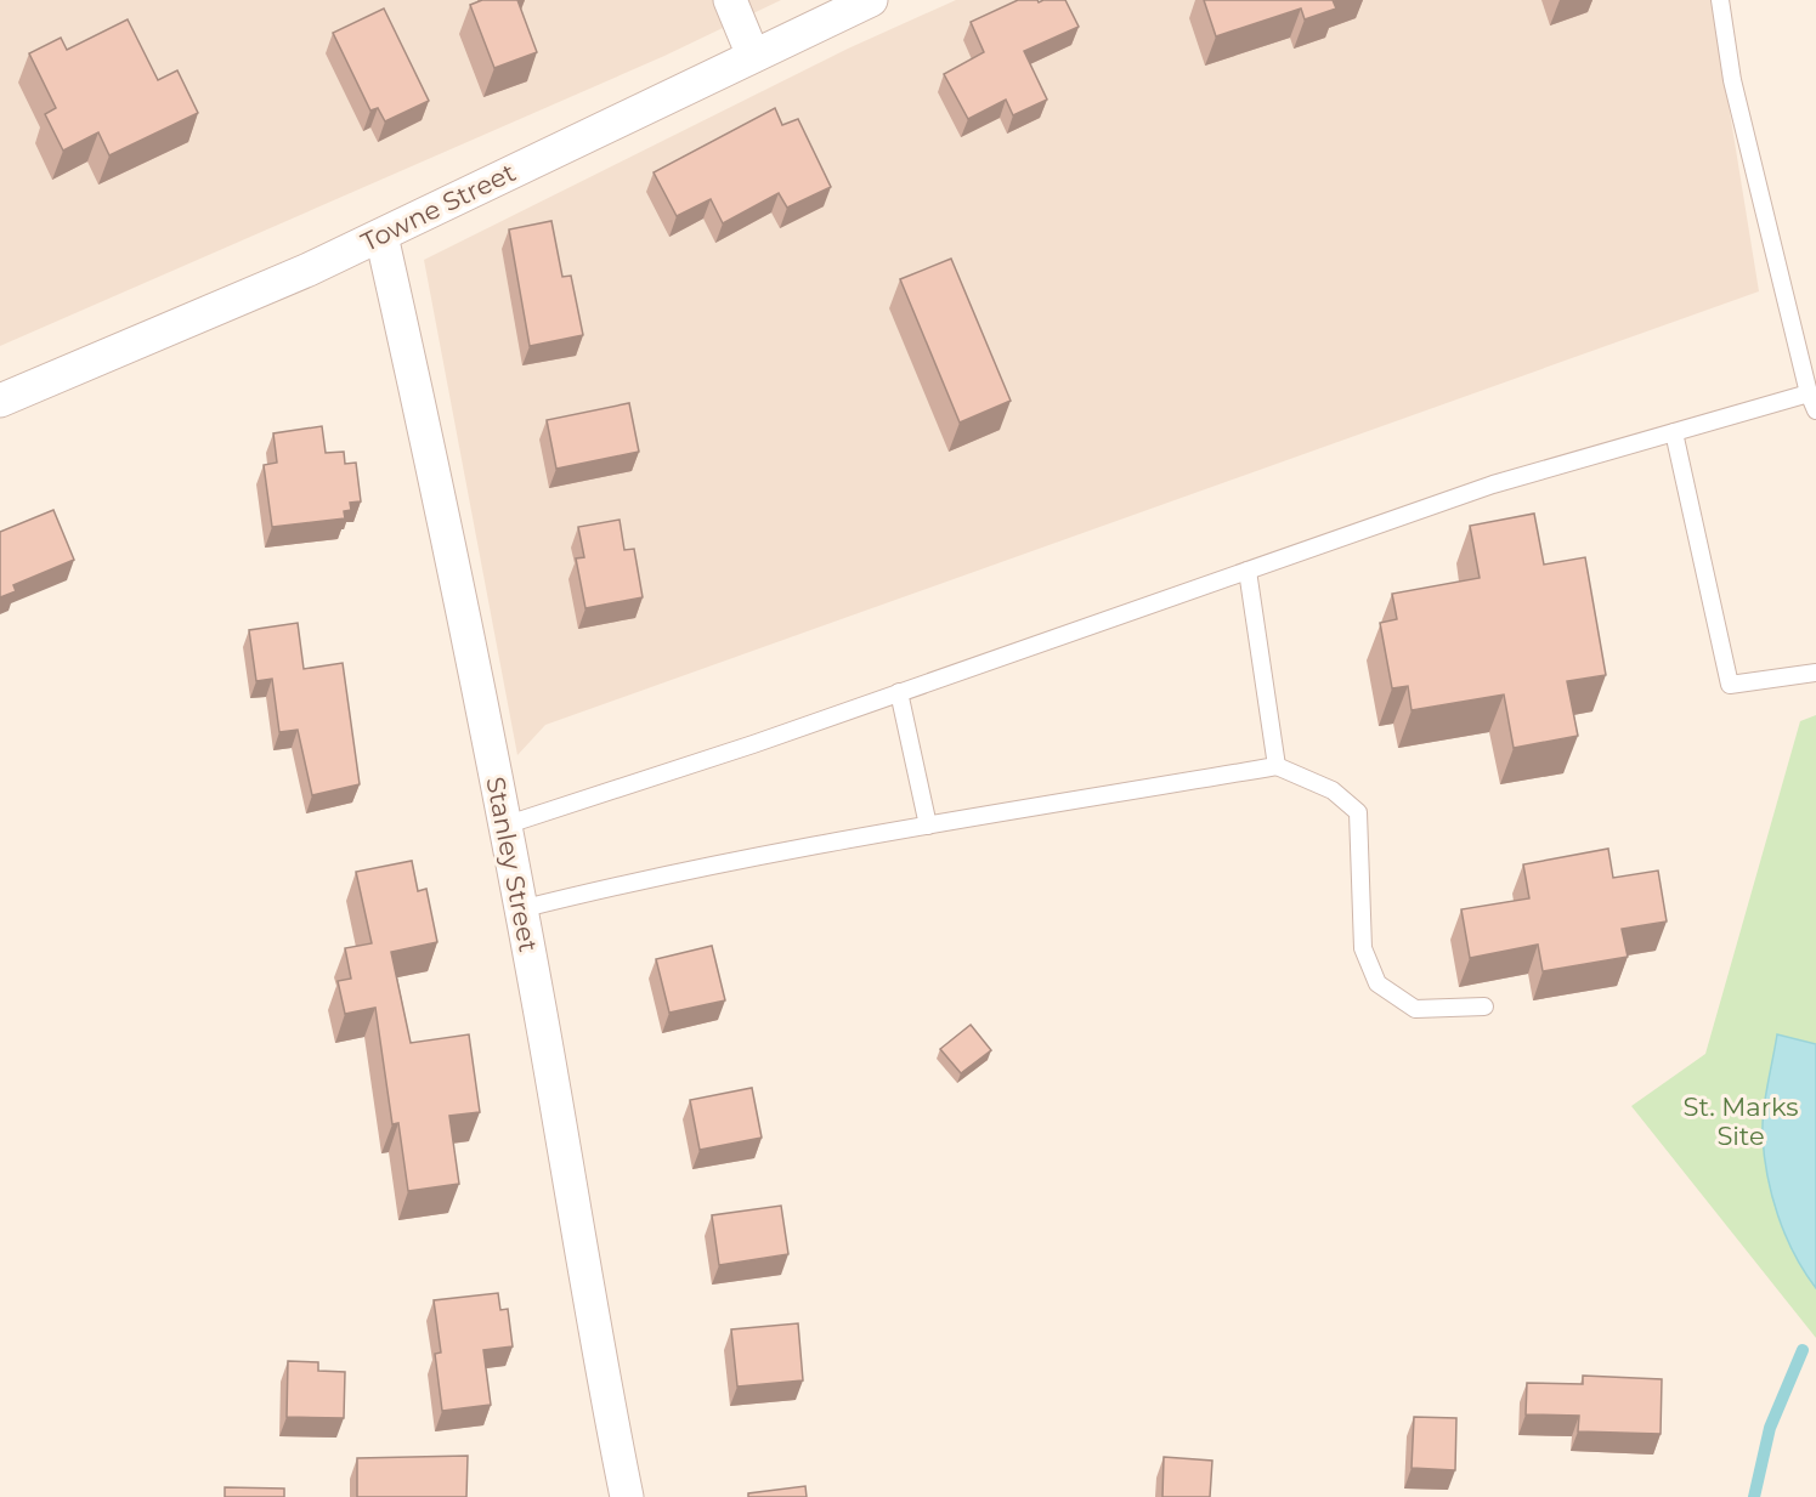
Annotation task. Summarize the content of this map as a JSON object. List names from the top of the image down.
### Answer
{
  "streets": {
    "street": ["Towne Street", "Stanley Street"]
  },
  "crossings": [
    ["Towne Street", "Stanley Street"]
  ],
  "parks": ["St. Marks Site"]
}
